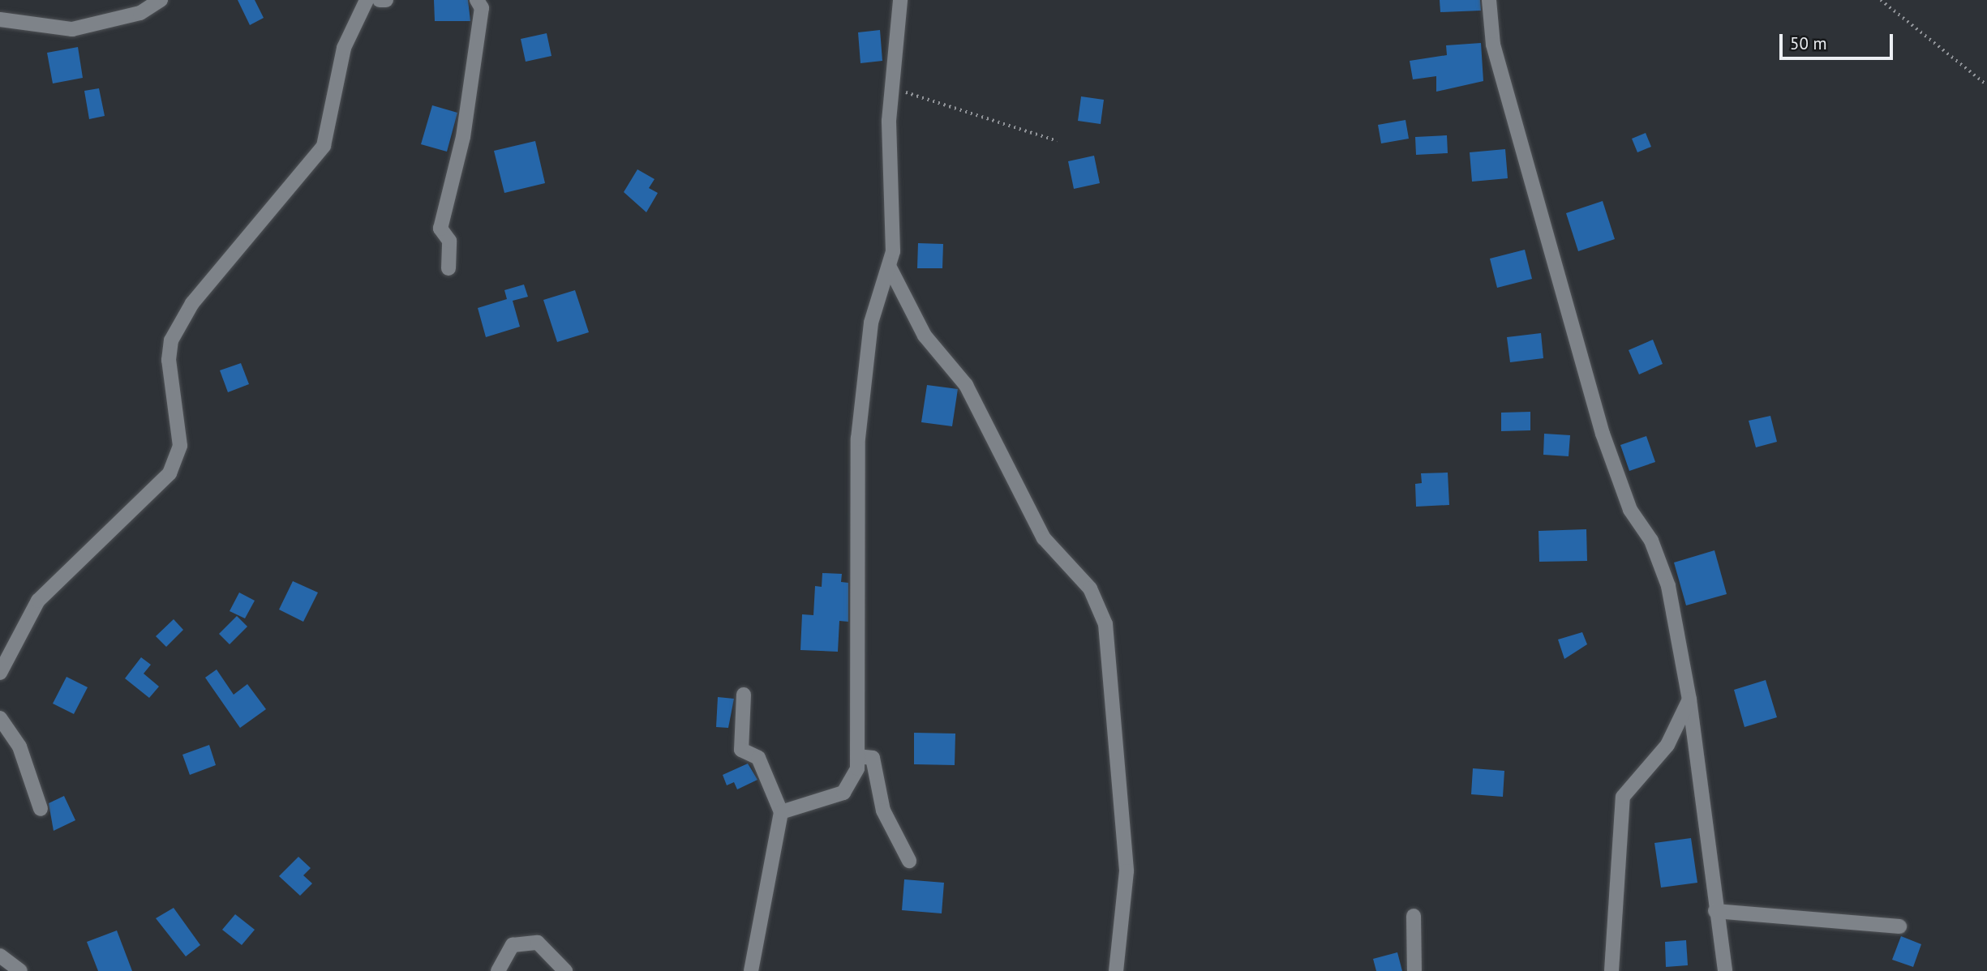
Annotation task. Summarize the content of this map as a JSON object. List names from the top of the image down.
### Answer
{
  "scale_bar": "50 m"
}
